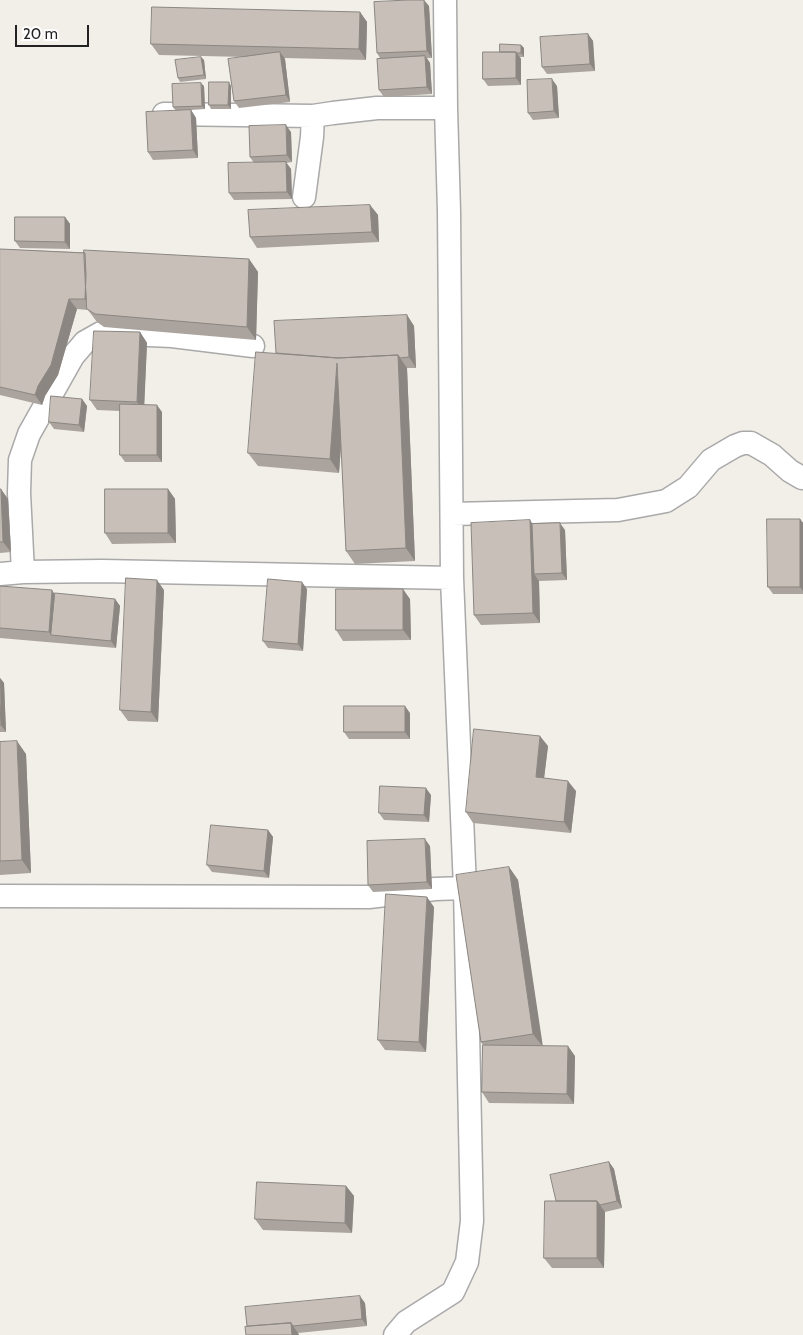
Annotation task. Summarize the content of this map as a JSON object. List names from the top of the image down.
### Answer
{
  "scale_bar": "20 m"
}
